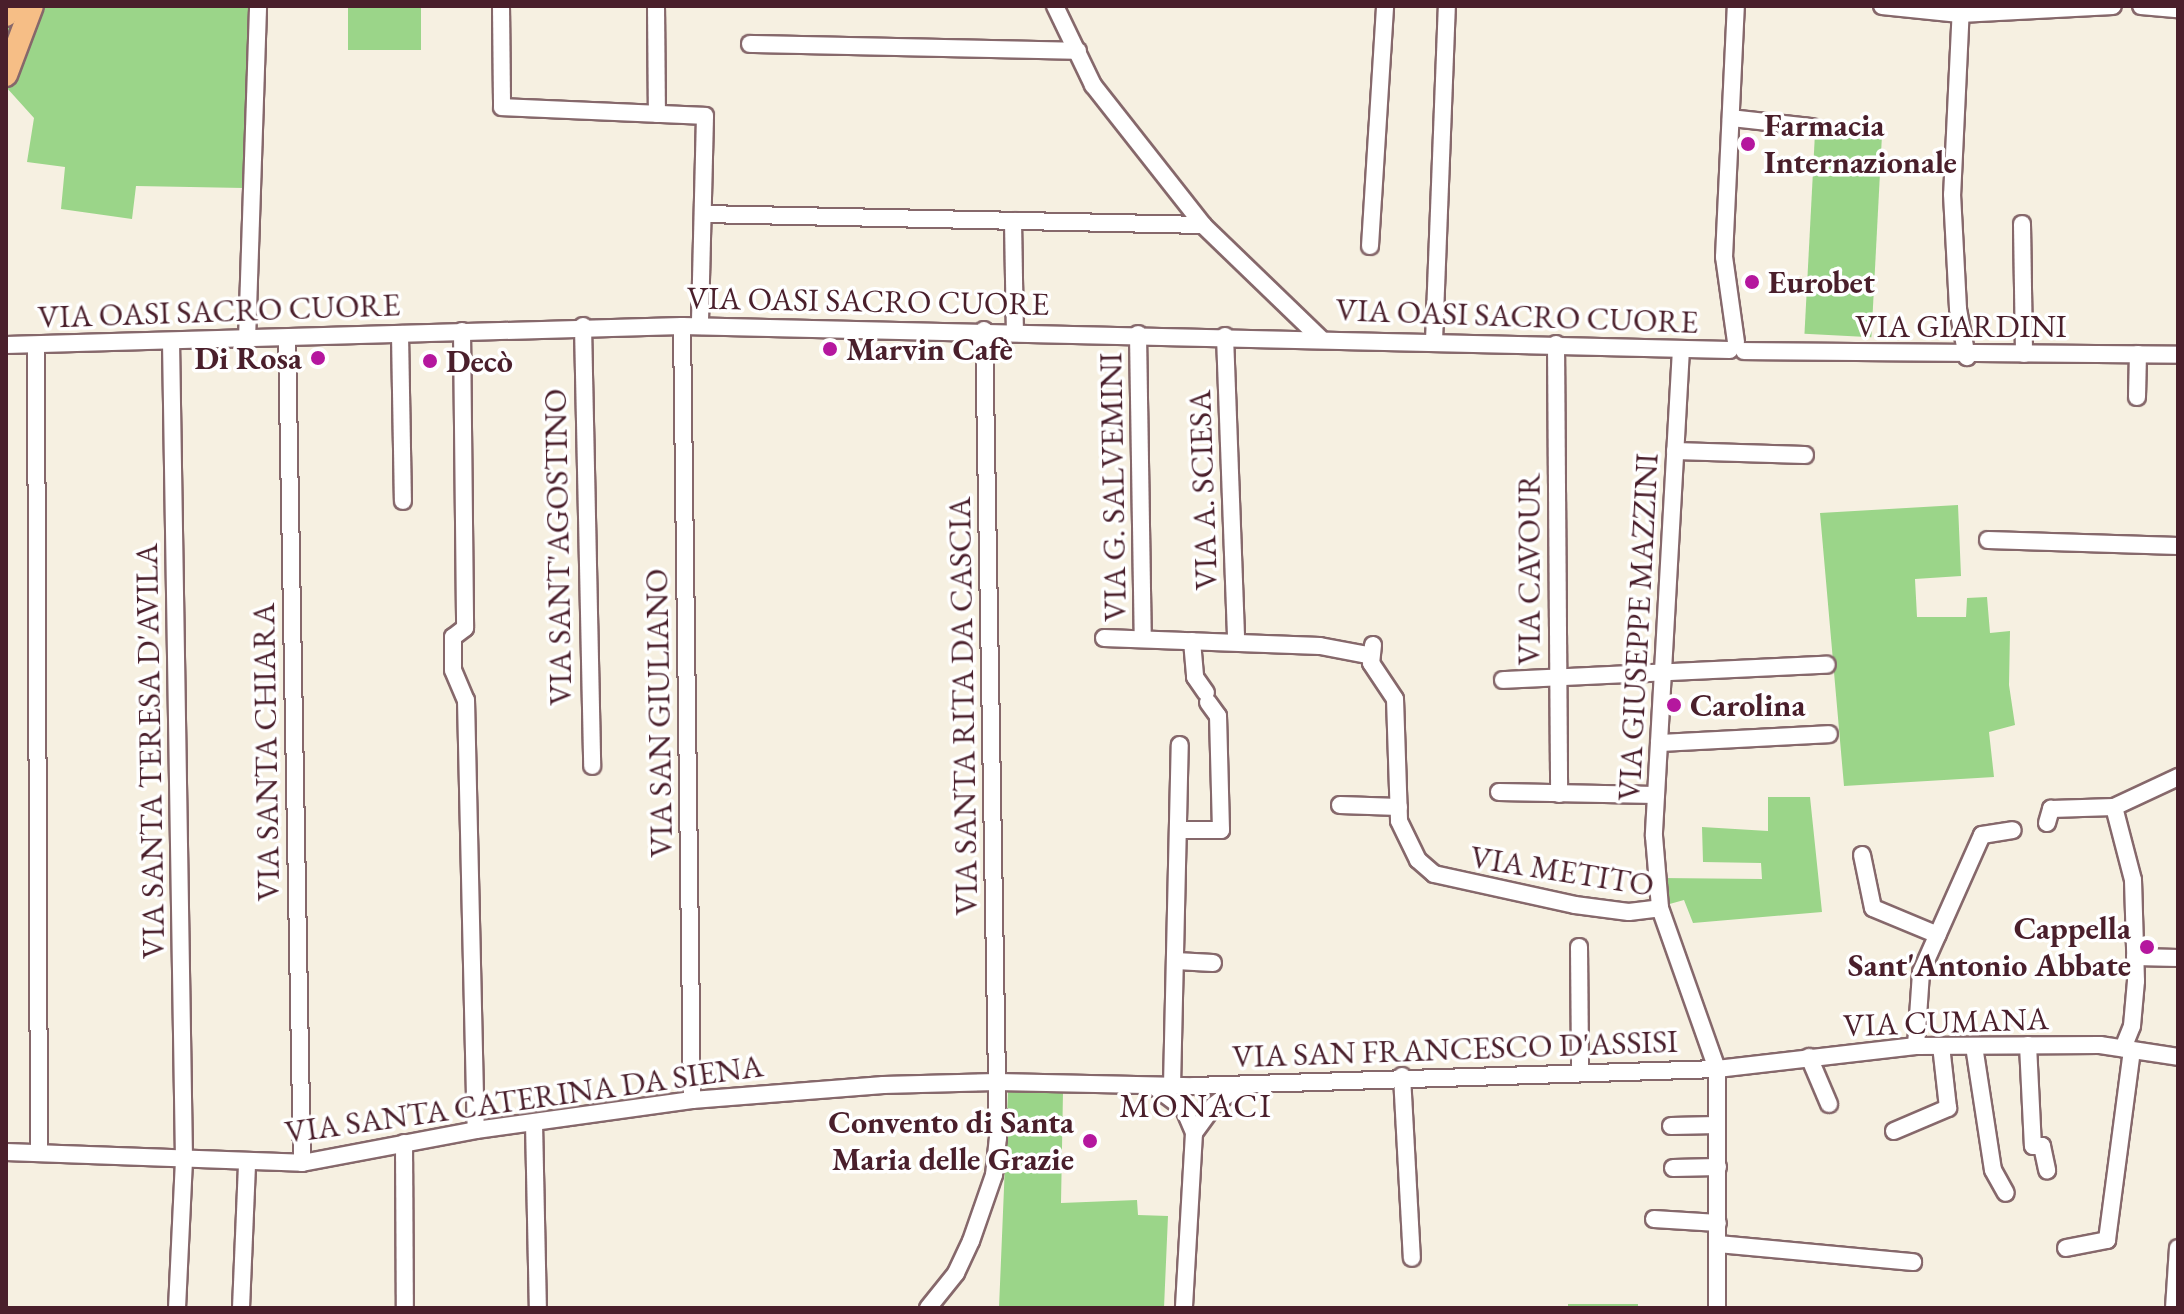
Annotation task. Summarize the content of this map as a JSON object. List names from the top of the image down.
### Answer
{
  "streets": {
    "street": [
      "VIA OASI SACRO CUORE",
      "VIA GIARDINI",
      "VIA G. SALVEMINI",
      "VIA A. SCIESA",
      "VIA SANT'AGOSTINO",
      "VIA CAVOUR",
      "VIA GIUSEPPE MAZZINI",
      "VIA SANTA RITA DA CASCIA",
      "VIA SAN GIULIANO",
      "VIA SANTA TERESA D'AVILA",
      "VIA SANTA CHIARA",
      "VIA METITO",
      "VIA CUMANA",
      "VIA SAN FRANCESCO D'ASSISI",
      "VIA SANTA CATERINA DA SIENA"
    ]
  },
  "crossings": [
    ["VIA OASI SACRO CUORE", "VIA GIARDINI"],
    ["VIA OASI SACRO CUORE", "VIA G. SALVEMINI"],
    ["VIA OASI SACRO CUORE", "VIA A. SCIESA"],
    ["VIA OASI SACRO CUORE", "VIA SANT'AGOSTINO"],
    ["VIA OASI SACRO CUORE", "VIA CAVOUR"],
    ["VIA OASI SACRO CUORE", "VIA GIUSEPPE MAZZINI"],
    ["VIA OASI SACRO CUORE", "VIA SANTA RITA DA CASCIA"],
    ["VIA OASI SACRO CUORE", "VIA SAN GIULIANO"],
    ["VIA OASI SACRO CUORE", "VIA SANTA TERESA D'AVILA"],
    ["VIA OASI SACRO CUORE", "VIA SANTA CHIARA"],
    ["VIA G. SALVEMINI", "VIA METITO"],
    ["VIA A. SCIESA", "VIA METITO"],
    ["VIA GIUSEPPE MAZZINI", "VIA METITO"],
    ["VIA SANTA RITA DA CASCIA", "VIA SANTA CATERINA DA SIENA"],
    ["VIA SAN GIULIANO", "VIA SANTA CATERINA DA SIENA"],
    ["VIA SANTA TERESA D'AVILA", "VIA SANTA CATERINA DA SIENA"],
    ["VIA SANTA CHIARA", "VIA SANTA CATERINA DA SIENA"],
    ["VIA METITO", "VIA CUMANA"],
    ["VIA METITO", "VIA SAN FRANCESCO D'ASSISI"],
    ["VIA CUMANA", "VIA SAN FRANCESCO D'ASSISI"],
    ["VIA SAN FRANCESCO D'ASSISI", "VIA SANTA CATERINA DA SIENA"]
  ],
  "districts": ["MONACI"],
  "places": [
    "Farmacia Internazionale",
    "Eurobet",
    "Marvin Cafè",
    "Di Rosa",
    "Decò",
    "Carolina",
    "Cappella Sant'Antonio Abbate",
    "Convento di Santa Maria delle Grazie"
  ]
}
